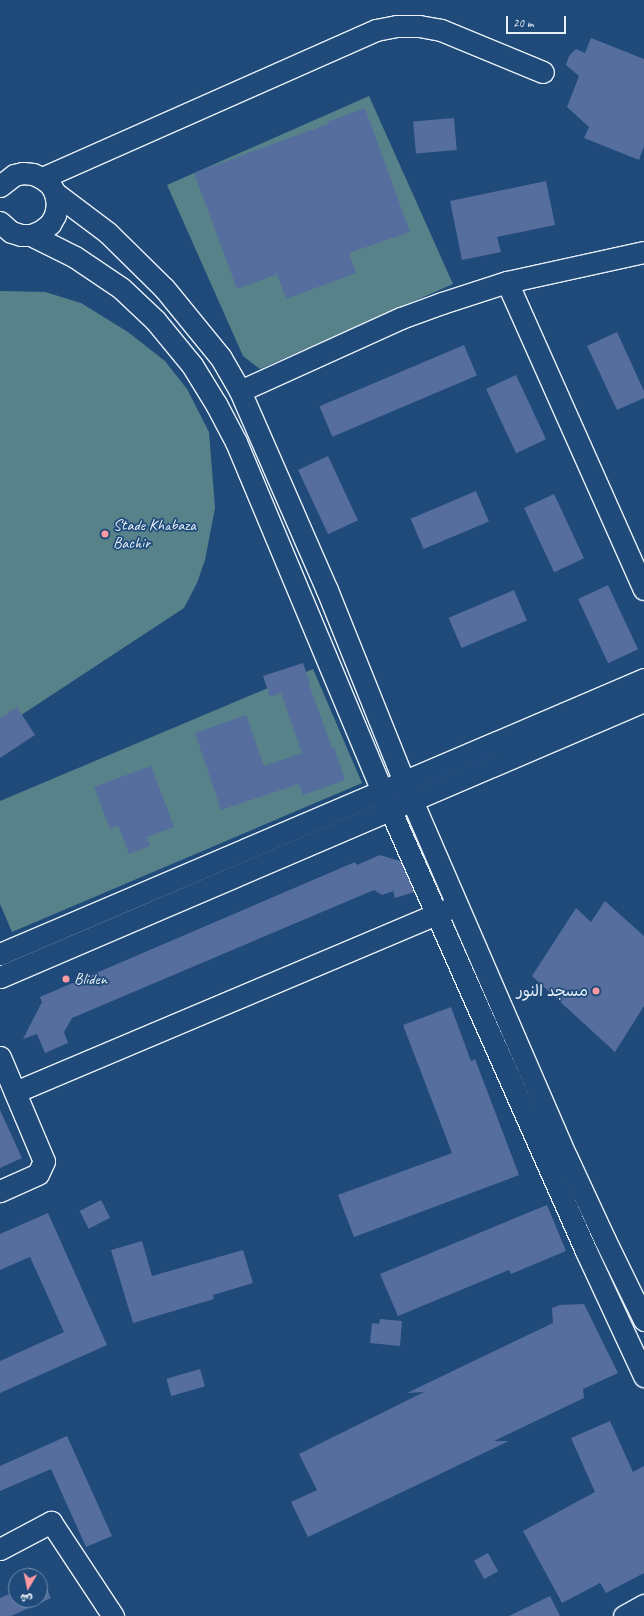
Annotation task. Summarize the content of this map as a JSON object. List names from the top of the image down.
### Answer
{
  "places": ["Stade Khabaza Bachir", "Bliden", "مسجد النور"],
  "scale_bar": "20 m",
  "north": "bottom"
}
